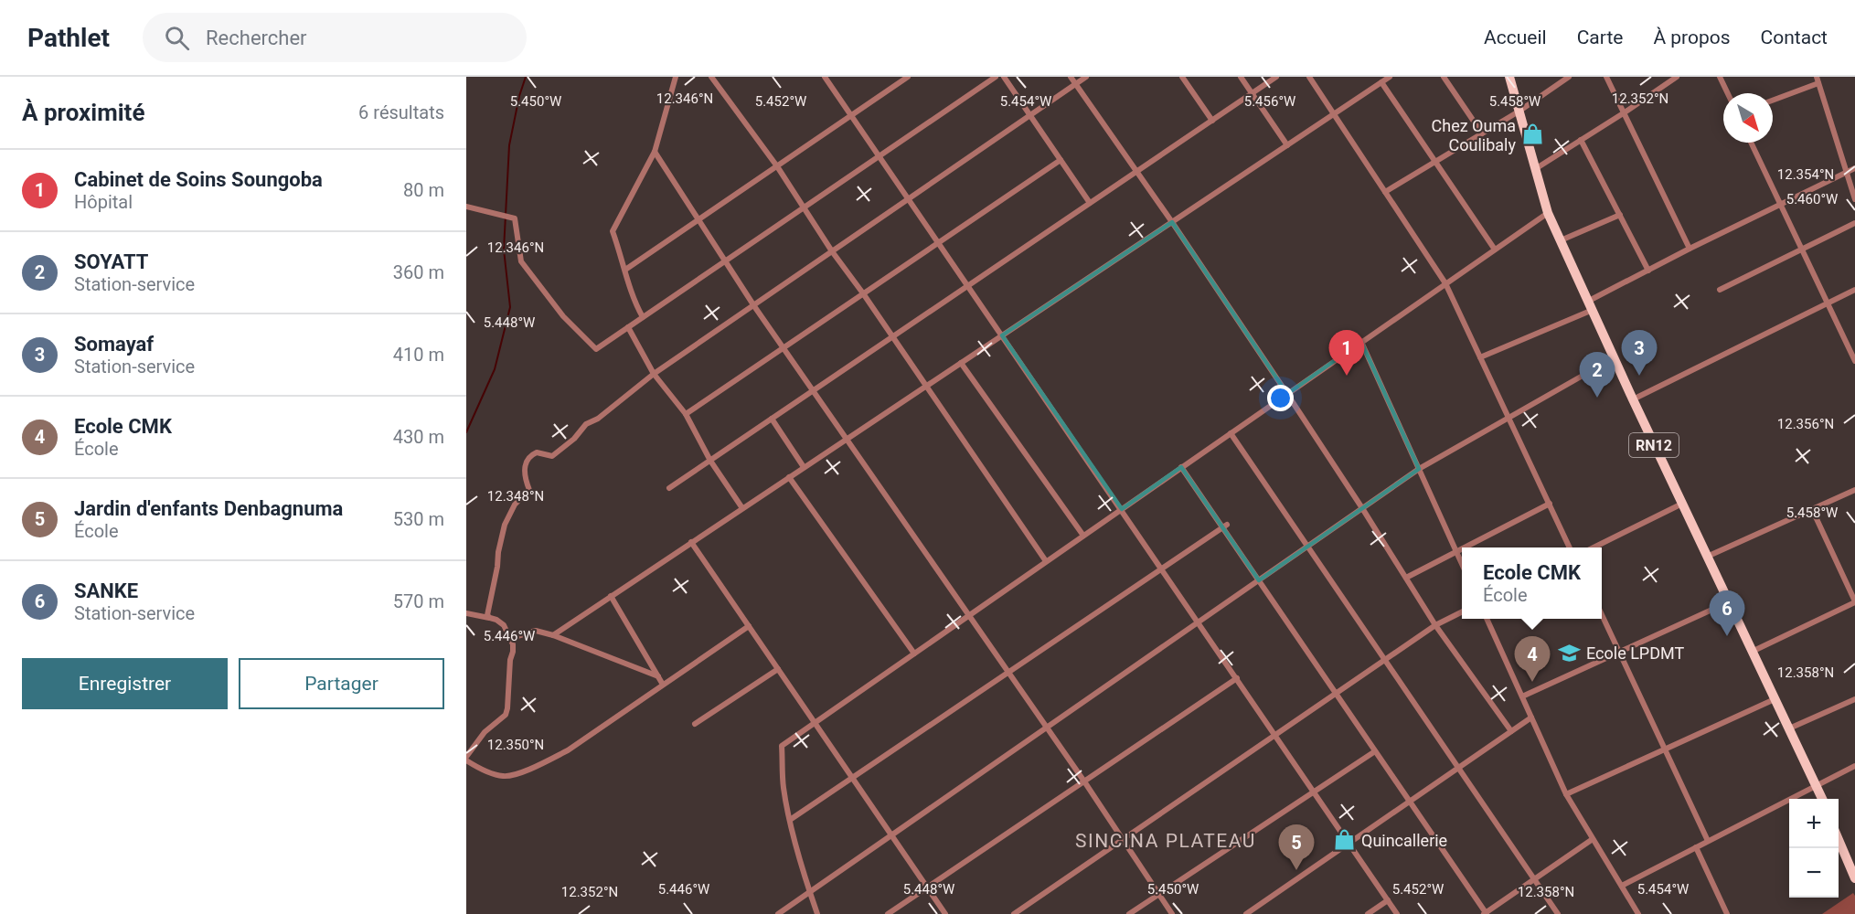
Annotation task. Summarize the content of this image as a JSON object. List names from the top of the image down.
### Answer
{
  "streets": {
    "main road": ["RN12"]
  },
  "districts": ["SINCINA PLATEAU"],
  "places": {
    "shop": ["Chez Ouma Coulibaly", "Quincallerie"],
    "school or university": ["Ecole LPDMT"]
  },
  "north": "bottom right",
  "page": {
    "header": "Pathlet",
    "search": "Rechercher",
    "nav": [
      "Accueil",
      "Carte",
      "À propos",
      "Contact"
    ],
    "heading": ["À proximité", "6 résultats"],
    "list": [
      {
        "mark": "1",
        "name": "Cabinet de Soins Soungoba",
        "note": "Hôpital",
        "value": "80 m"
      },
      {
        "mark": "2",
        "name": "SOYATT",
        "note": "Station-service",
        "value": "360 m"
      },
      {
        "mark": "3",
        "name": "Somayaf",
        "note": "Station-service",
        "value": "410 m"
      },
      {
        "mark": "4",
        "name": "Ecole CMK",
        "note": "École",
        "value": "430 m"
      },
      {
        "mark": "5",
        "name": "Jardin d'enfants Denbagnuma",
        "note": "École",
        "value": "530 m"
      },
      {
        "mark": "6",
        "name": "SANKE",
        "note": "Station-service",
        "value": "570 m"
      }
    ],
    "pins": [
      "1",
      "3",
      "2",
      "6",
      "4",
      "5"
    ],
    "popup": ["Ecole CMK", "École"],
    "buttons": ["Enregistrer", "Partager"],
    "map_buttons": ["+", "−"]
  },
  "coordinates": [
    "12.346°N",
    "12.352°N",
    "5.450°W",
    "5.452°W",
    "5.454°W",
    "5.456°W",
    "5.458°W",
    "12.354°N",
    "5.460°W",
    "5.448°W",
    "12.356°N",
    "12.348°N",
    "5.446°W",
    "12.358°N",
    "12.350°N"
  ]
}
